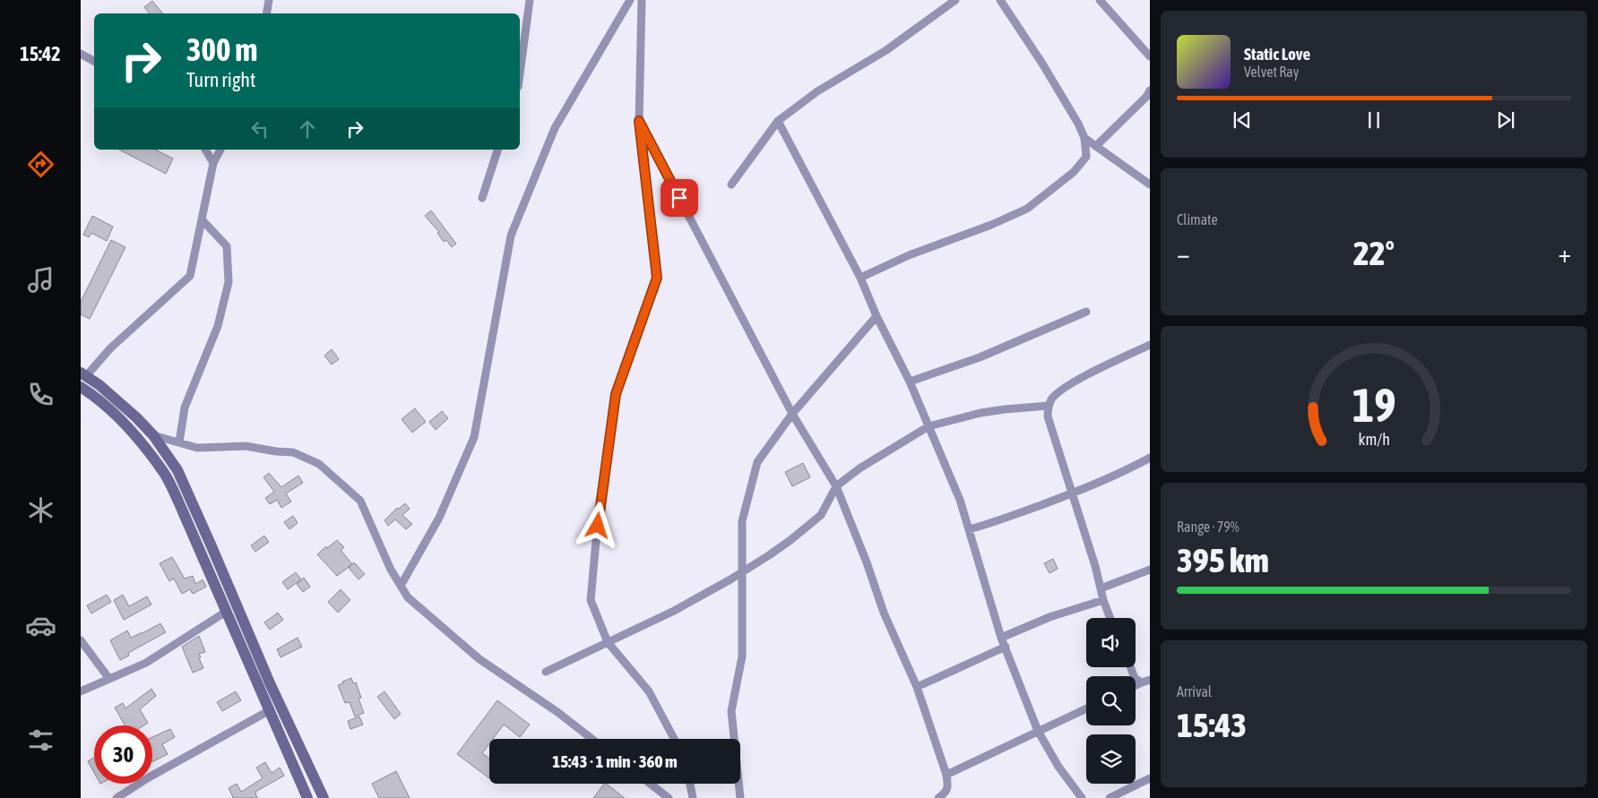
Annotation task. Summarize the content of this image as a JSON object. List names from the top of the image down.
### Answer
{
  "page": {
    "tabs": "15:42",
    "turn": ["300 m", "Turn right"],
    "song": ["Static Love", "Velvet Ray"],
    "tile": [
      "Climate",
      ["Range · 79%", "395 km"],
      ["Arrival", "15:43"]
    ],
    "heat": ["−", "22°", "+"],
    "limit": "30",
    "trip": "15:43 · 1 min · 360 m",
    "gauge": ["19", "km/h"]
  }
}
